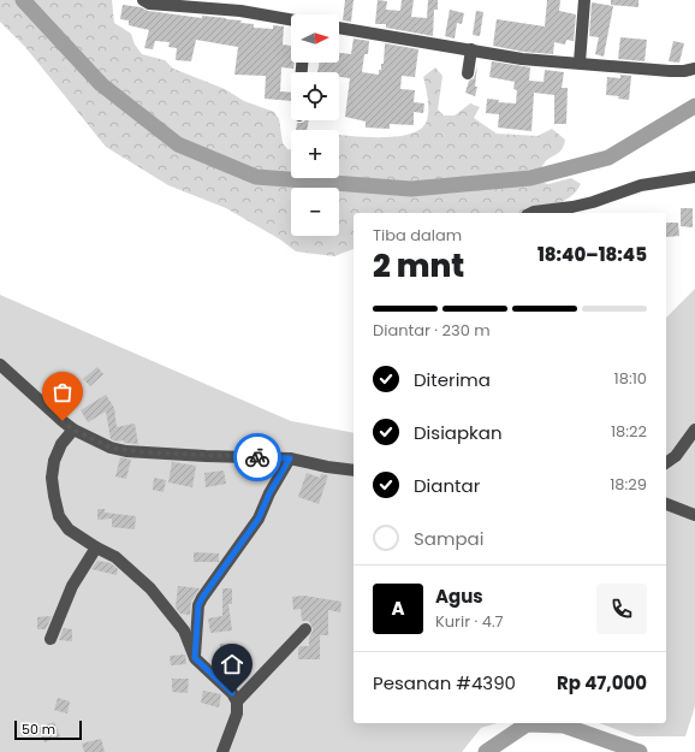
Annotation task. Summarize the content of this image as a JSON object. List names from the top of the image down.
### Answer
{
  "scale_bar": "50 m",
  "north": "right",
  "page": {
    "map_buttons": ["+", "−"],
    "heading": ["2 mnt", "Tiba dalam", "18:40–18:45"],
    "panel": [
      "Agus",
      "Kurir · 4.7",
      "Pesanan #4390",
      "Rp 47,000"
    ],
    "bar": "Diantar · 230 m",
    "list": [
      ["Diterima", "18:10"],
      ["Disiapkan", "18:22"],
      ["Diantar", "18:29"],
      "Sampai"
    ],
    "round": "A",
    "scale": "50 m"
  }
}
